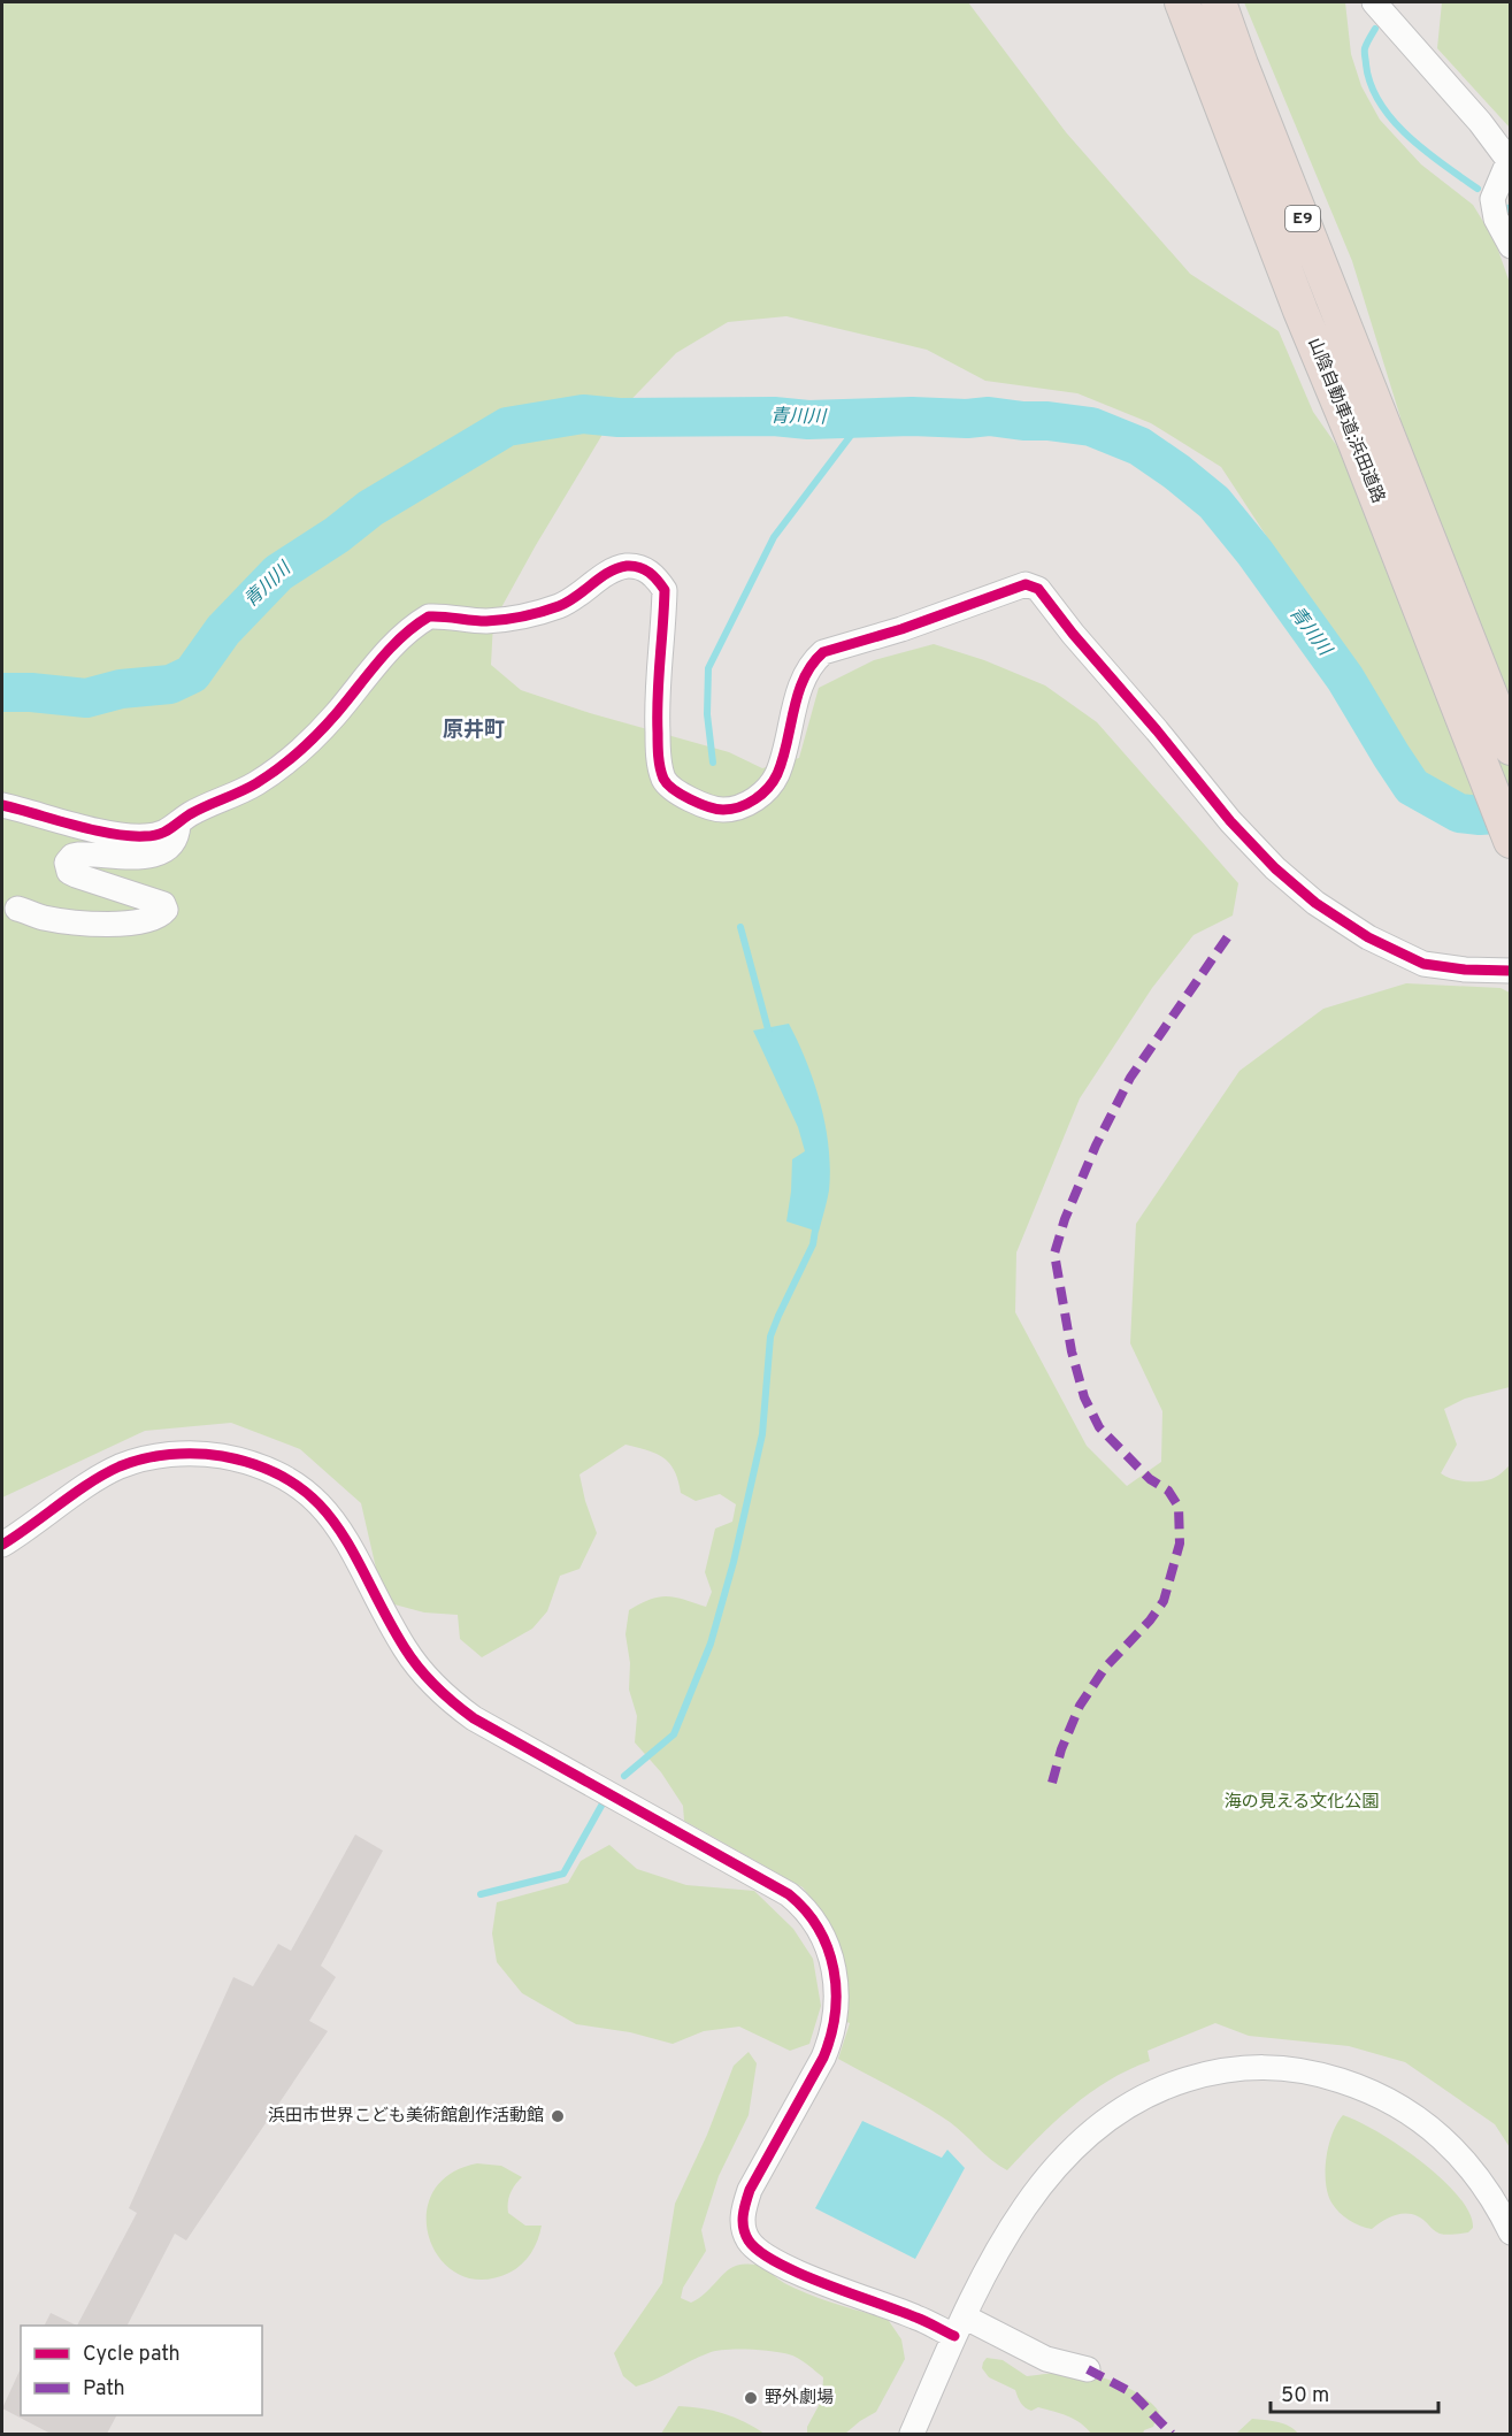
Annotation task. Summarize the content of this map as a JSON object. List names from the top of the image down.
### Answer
{
  "streets": {
    "highway": ["E9", "山陰自動車道;浜田道路"]
  },
  "districts": ["原井町"],
  "water": ["青川川"],
  "parks": ["海の見える文化公園"],
  "places": ["浜田市世界こども美術館創作活動館", "野外劇場"],
  "legend": ["Cycle path", "Path"],
  "scale_bar": "50 m"
}
